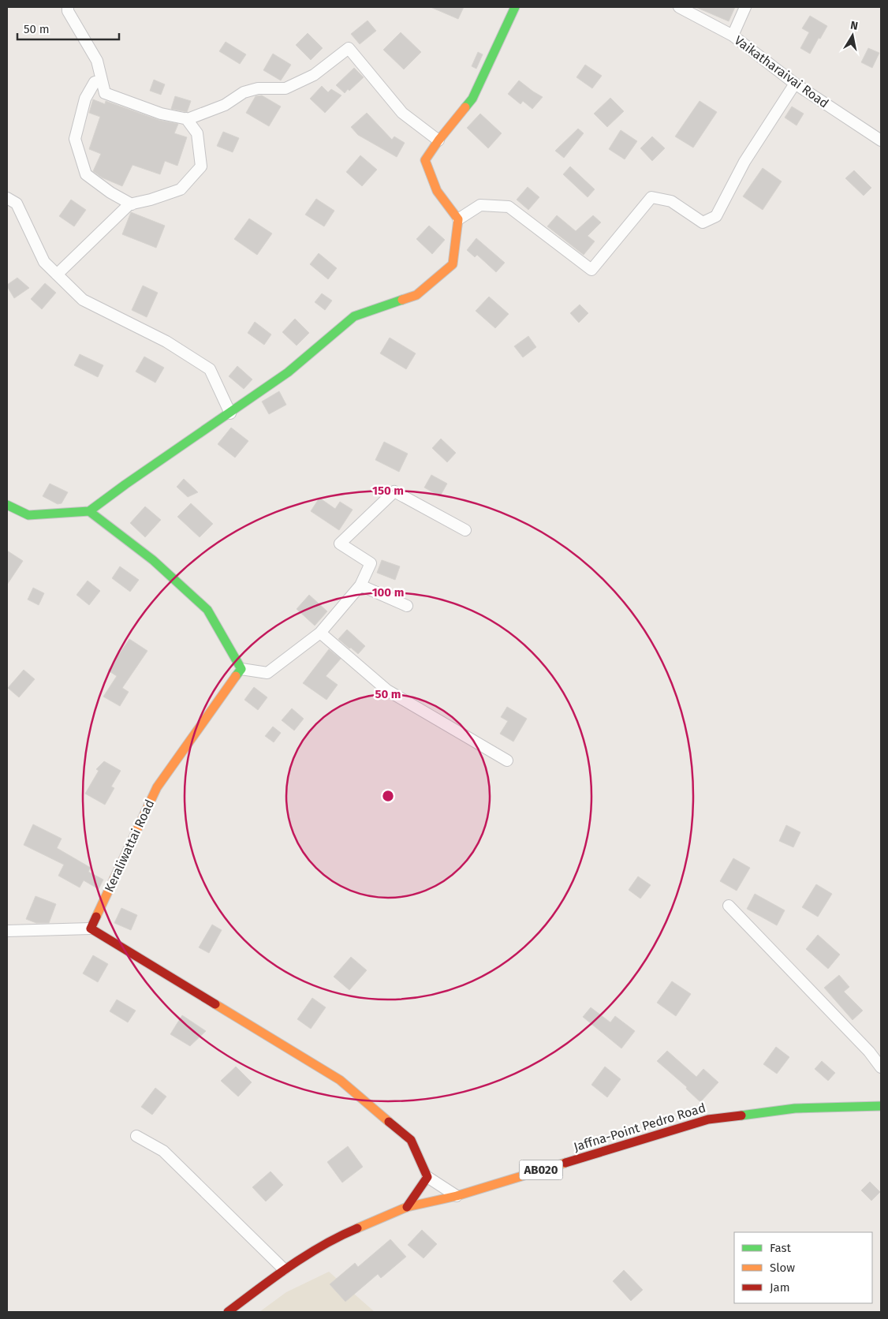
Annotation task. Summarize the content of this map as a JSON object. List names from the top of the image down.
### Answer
{
  "streets": {
    "street": [
      "Vaikatharaivai Road",
      "Keraliwattai Road",
      "Jaffna-Point Pedro Road",
      "AB020"
    ]
  },
  "legend": ["Fast", "Slow", "Jam"],
  "scale_bar": "50 m",
  "north": "top",
  "rings": ["150 m", "100 m", "50 m"]
}
